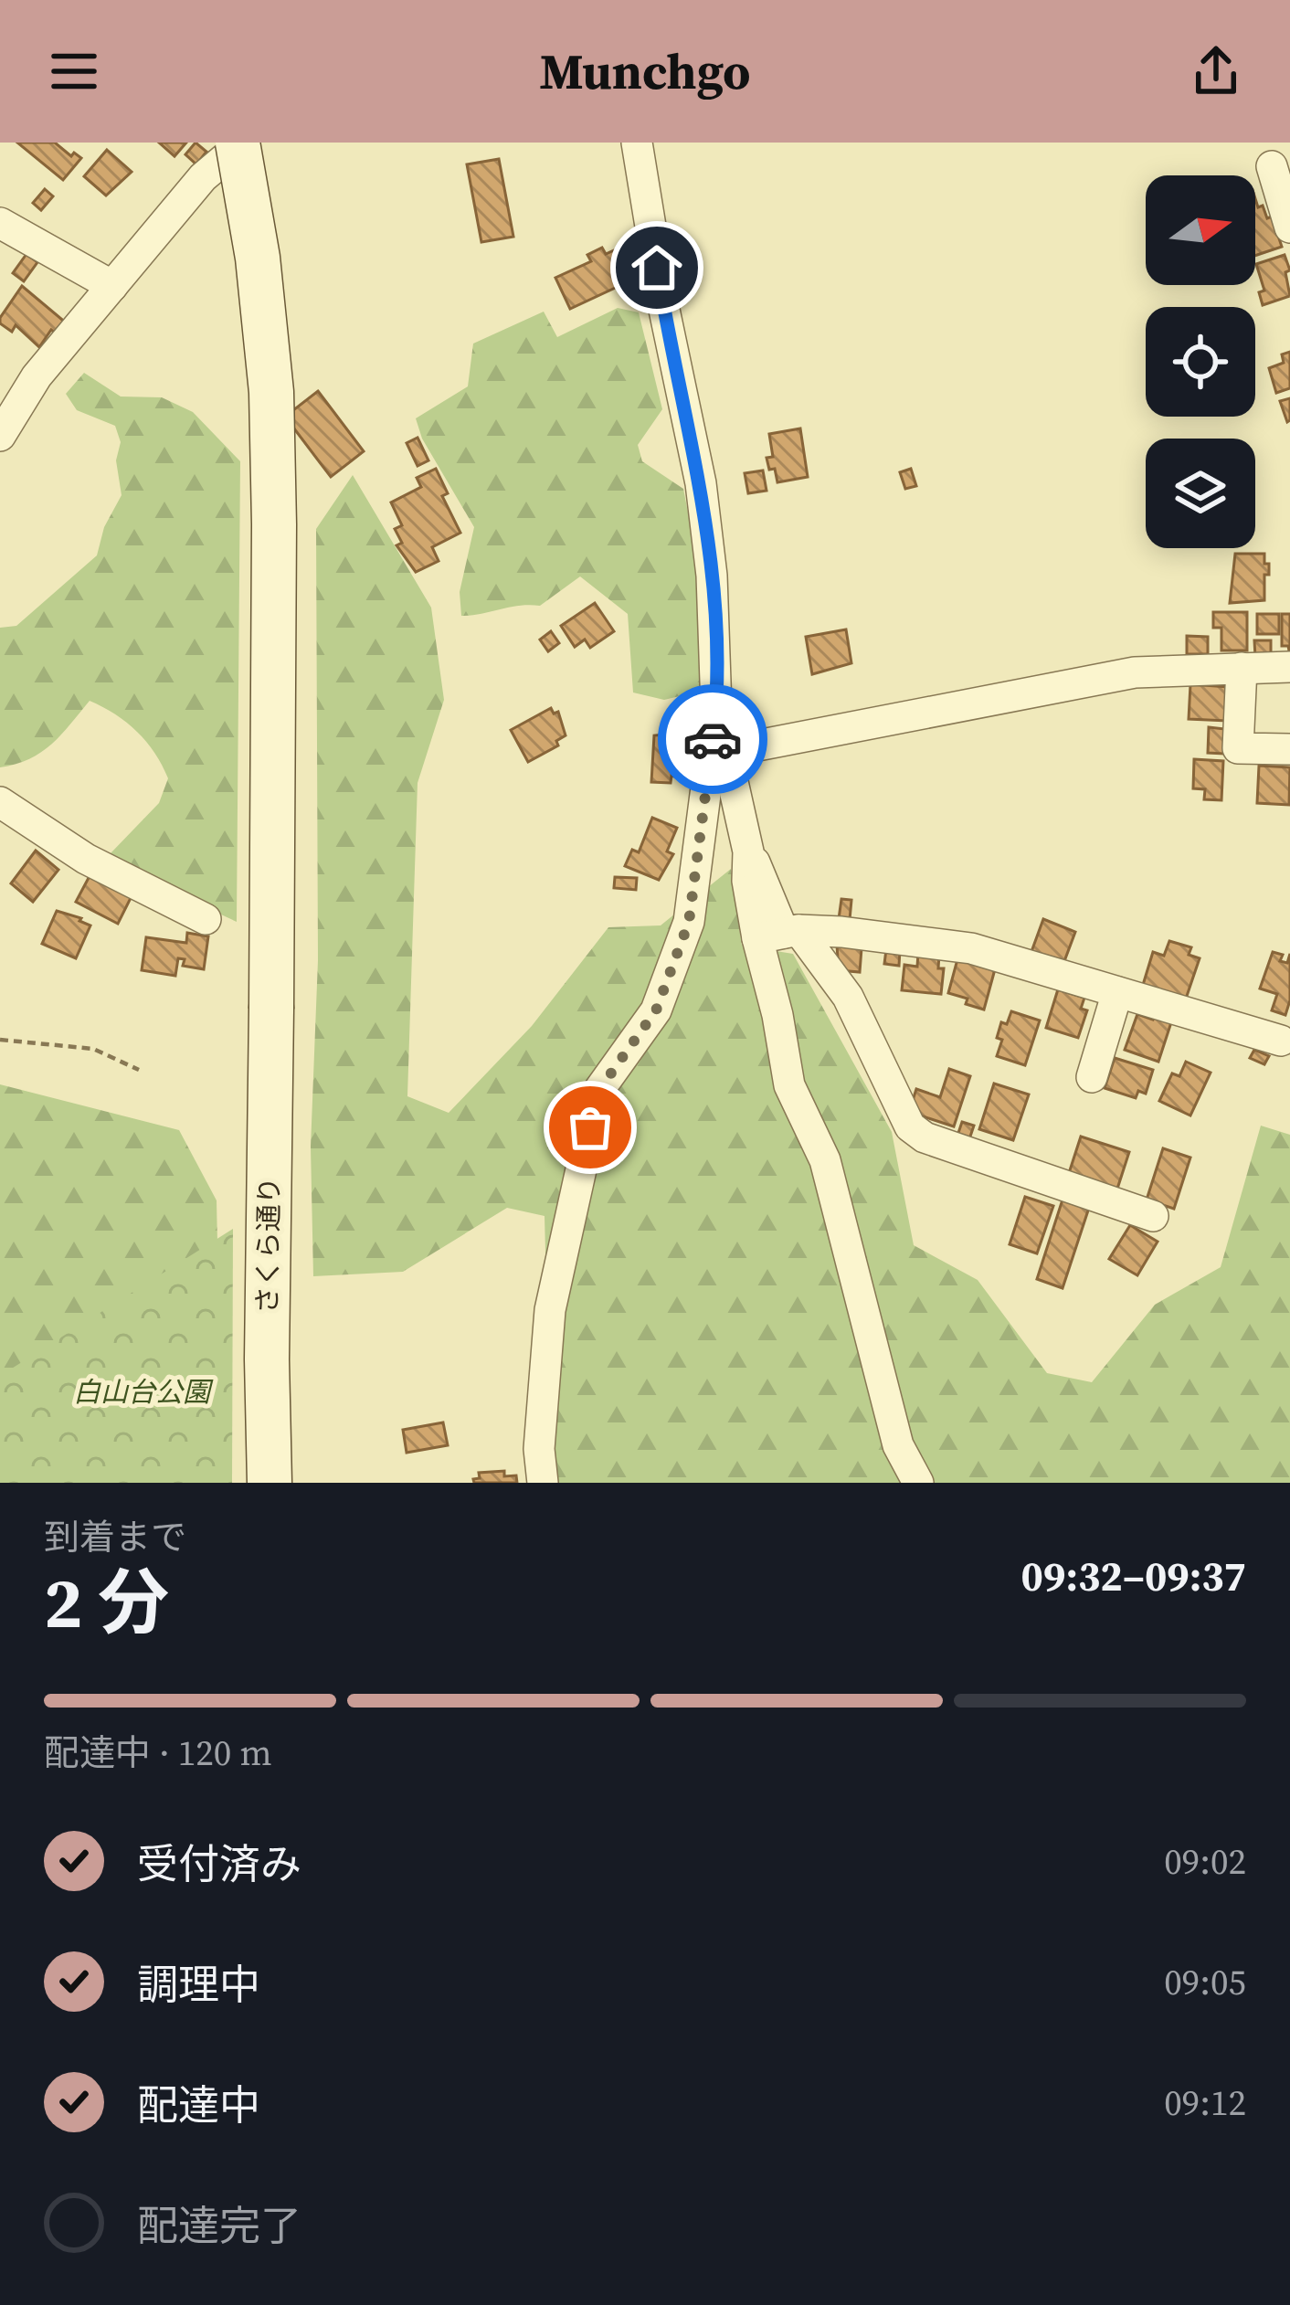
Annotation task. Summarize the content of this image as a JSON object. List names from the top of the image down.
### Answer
{
  "streets": {
    "street": ["さくら通り"]
  },
  "parks": ["白山台公園"],
  "north": "right",
  "page": {
    "header": "Munchgo",
    "heading": ["2 分", "到着まで", "09:32–09:37"],
    "bar": "配達中 · 120 m",
    "list": [
      ["受付済み", "09:02"],
      ["調理中", "09:05"],
      ["配達中", "09:12"],
      "配達完了"
    ]
  }
}
